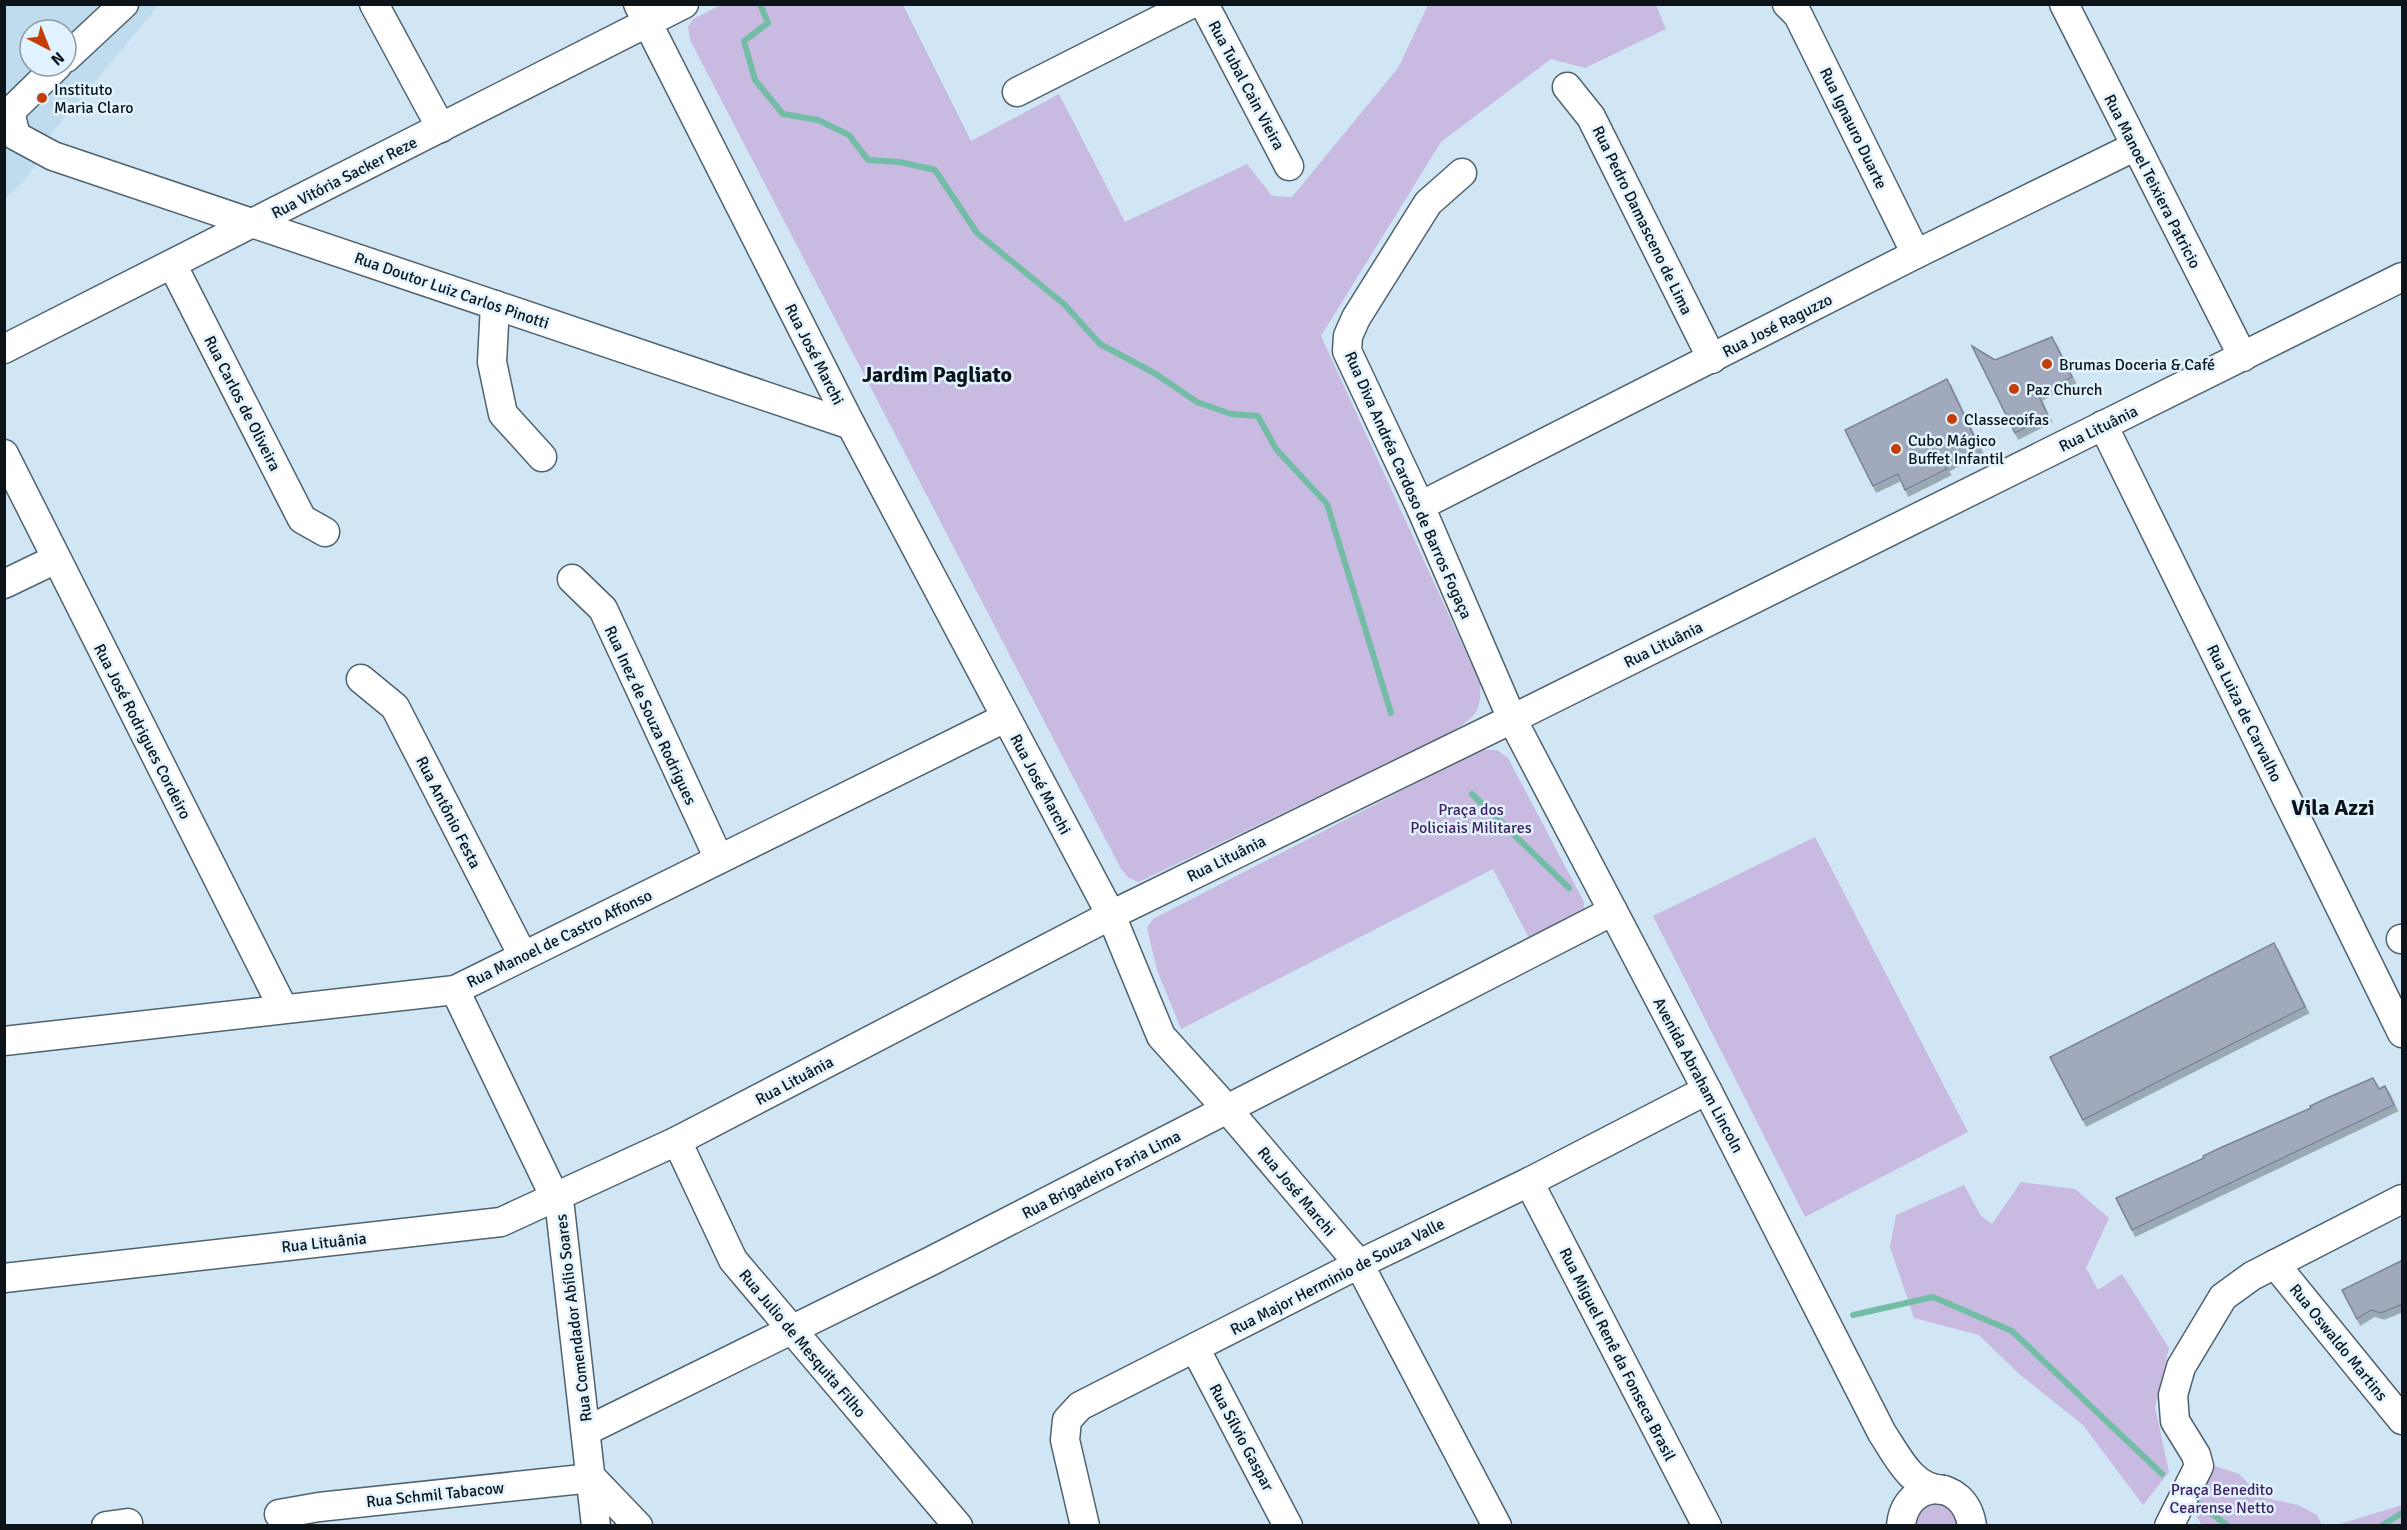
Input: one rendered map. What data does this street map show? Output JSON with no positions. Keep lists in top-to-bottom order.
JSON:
{
  "streets": {
    "street": [
      "Rua Tubal Cain Vieira",
      "Rua Ignauro Duarte",
      "Rua Vitória Sacker Reze",
      "Rua Manoel Teixiera Patricio",
      "Rua Pedro Damasceno de Lima",
      "Rua Doutor Luiz Carlos Pinotti",
      "Rua José Raguzzo",
      "Rua José Marchi",
      "Rua Carlos de Oliveira",
      "Rua Lituânia",
      "Rua Diva Andréa Cardoso de Barros Fogaça",
      "Rua Luiza de Carvalho",
      "Rua Inez de Souza Rodrigues",
      "Rua José Rodrigues Cordeiro",
      "Rua Antônio Festa",
      "Rua Manoel de Castro Affonso",
      "Avenida Abraham Lincoln",
      "Rua Brigadeiro Faria Lima",
      "Rua Major Herminio de Souza Valle",
      "Rua Comendador Abílio Soares",
      "Rua Oswaldo Martins",
      "Rua Julio de Mesquita Filho",
      "Rua Miguel Renê da Fonseca Brasil",
      "Rua Sílvio Gaspar",
      "Rua Schmil Tabacow"
    ]
  },
  "crossings": [
    ["Rua Ignauro Duarte", "Rua José Raguzzo"],
    ["Rua Vitória Sacker Reze", "Rua Doutor Luiz Carlos Pinotti"],
    ["Rua Vitória Sacker Reze", "Rua José Marchi"],
    ["Rua Vitória Sacker Reze", "Rua Carlos de Oliveira"],
    ["Rua Manoel Teixiera Patricio", "Rua José Raguzzo"],
    ["Rua Manoel Teixiera Patricio", "Rua Lituânia"],
    ["Rua Pedro Damasceno de Lima", "Rua José Raguzzo"],
    ["Rua Doutor Luiz Carlos Pinotti", "Rua José Marchi"],
    ["Rua José Raguzzo", "Rua Diva Andréa Cardoso de Barros Fogaça"],
    ["Rua José Marchi", "Rua Lituânia"],
    ["Rua José Marchi", "Rua Manoel de Castro Affonso"],
    ["Rua José Marchi", "Rua Brigadeiro Faria Lima"],
    ["Rua José Marchi", "Rua Major Herminio de Souza Valle"],
    ["Rua Lituânia", "Rua Diva Andréa Cardoso de Barros Fogaça"],
    ["Rua Lituânia", "Rua Luiza de Carvalho"],
    ["Rua Lituânia", "Avenida Abraham Lincoln"],
    ["Rua Lituânia", "Rua Comendador Abílio Soares"],
    ["Rua Lituânia", "Rua Julio de Mesquita Filho"],
    ["Rua Diva Andréa Cardoso de Barros Fogaça", "Avenida Abraham Lincoln"],
    ["Rua Inez de Souza Rodrigues", "Rua Manoel de Castro Affonso"],
    ["Rua José Rodrigues Cordeiro", "Rua Manoel de Castro Affonso"],
    ["Rua Antônio Festa", "Rua Manoel de Castro Affonso"],
    ["Rua Manoel de Castro Affonso", "Rua Comendador Abílio Soares"],
    ["Avenida Abraham Lincoln", "Rua Brigadeiro Faria Lima"],
    ["Avenida Abraham Lincoln", "Rua Major Herminio de Souza Valle"],
    ["Rua Brigadeiro Faria Lima", "Rua Comendador Abílio Soares"],
    ["Rua Brigadeiro Faria Lima", "Rua Julio de Mesquita Filho"],
    ["Rua Major Herminio de Souza Valle", "Rua Miguel Renê da Fonseca Brasil"],
    ["Rua Major Herminio de Souza Valle", "Rua Sílvio Gaspar"],
    ["Rua Comendador Abílio Soares", "Rua Schmil Tabacow"]
  ],
  "districts": ["Jardim Pagliato", "Vila Azzi"],
  "parks": ["Praça dos Policiais Militares", "Praça Benedito Cearense Netto"],
  "places": [
    "Instituto Maria Claro",
    "Brumas Doceria & Café",
    "Paz Church",
    "Classecoifas",
    "Cubo Mágico Buffet Infantil"
  ],
  "north": "bottom right"
}
